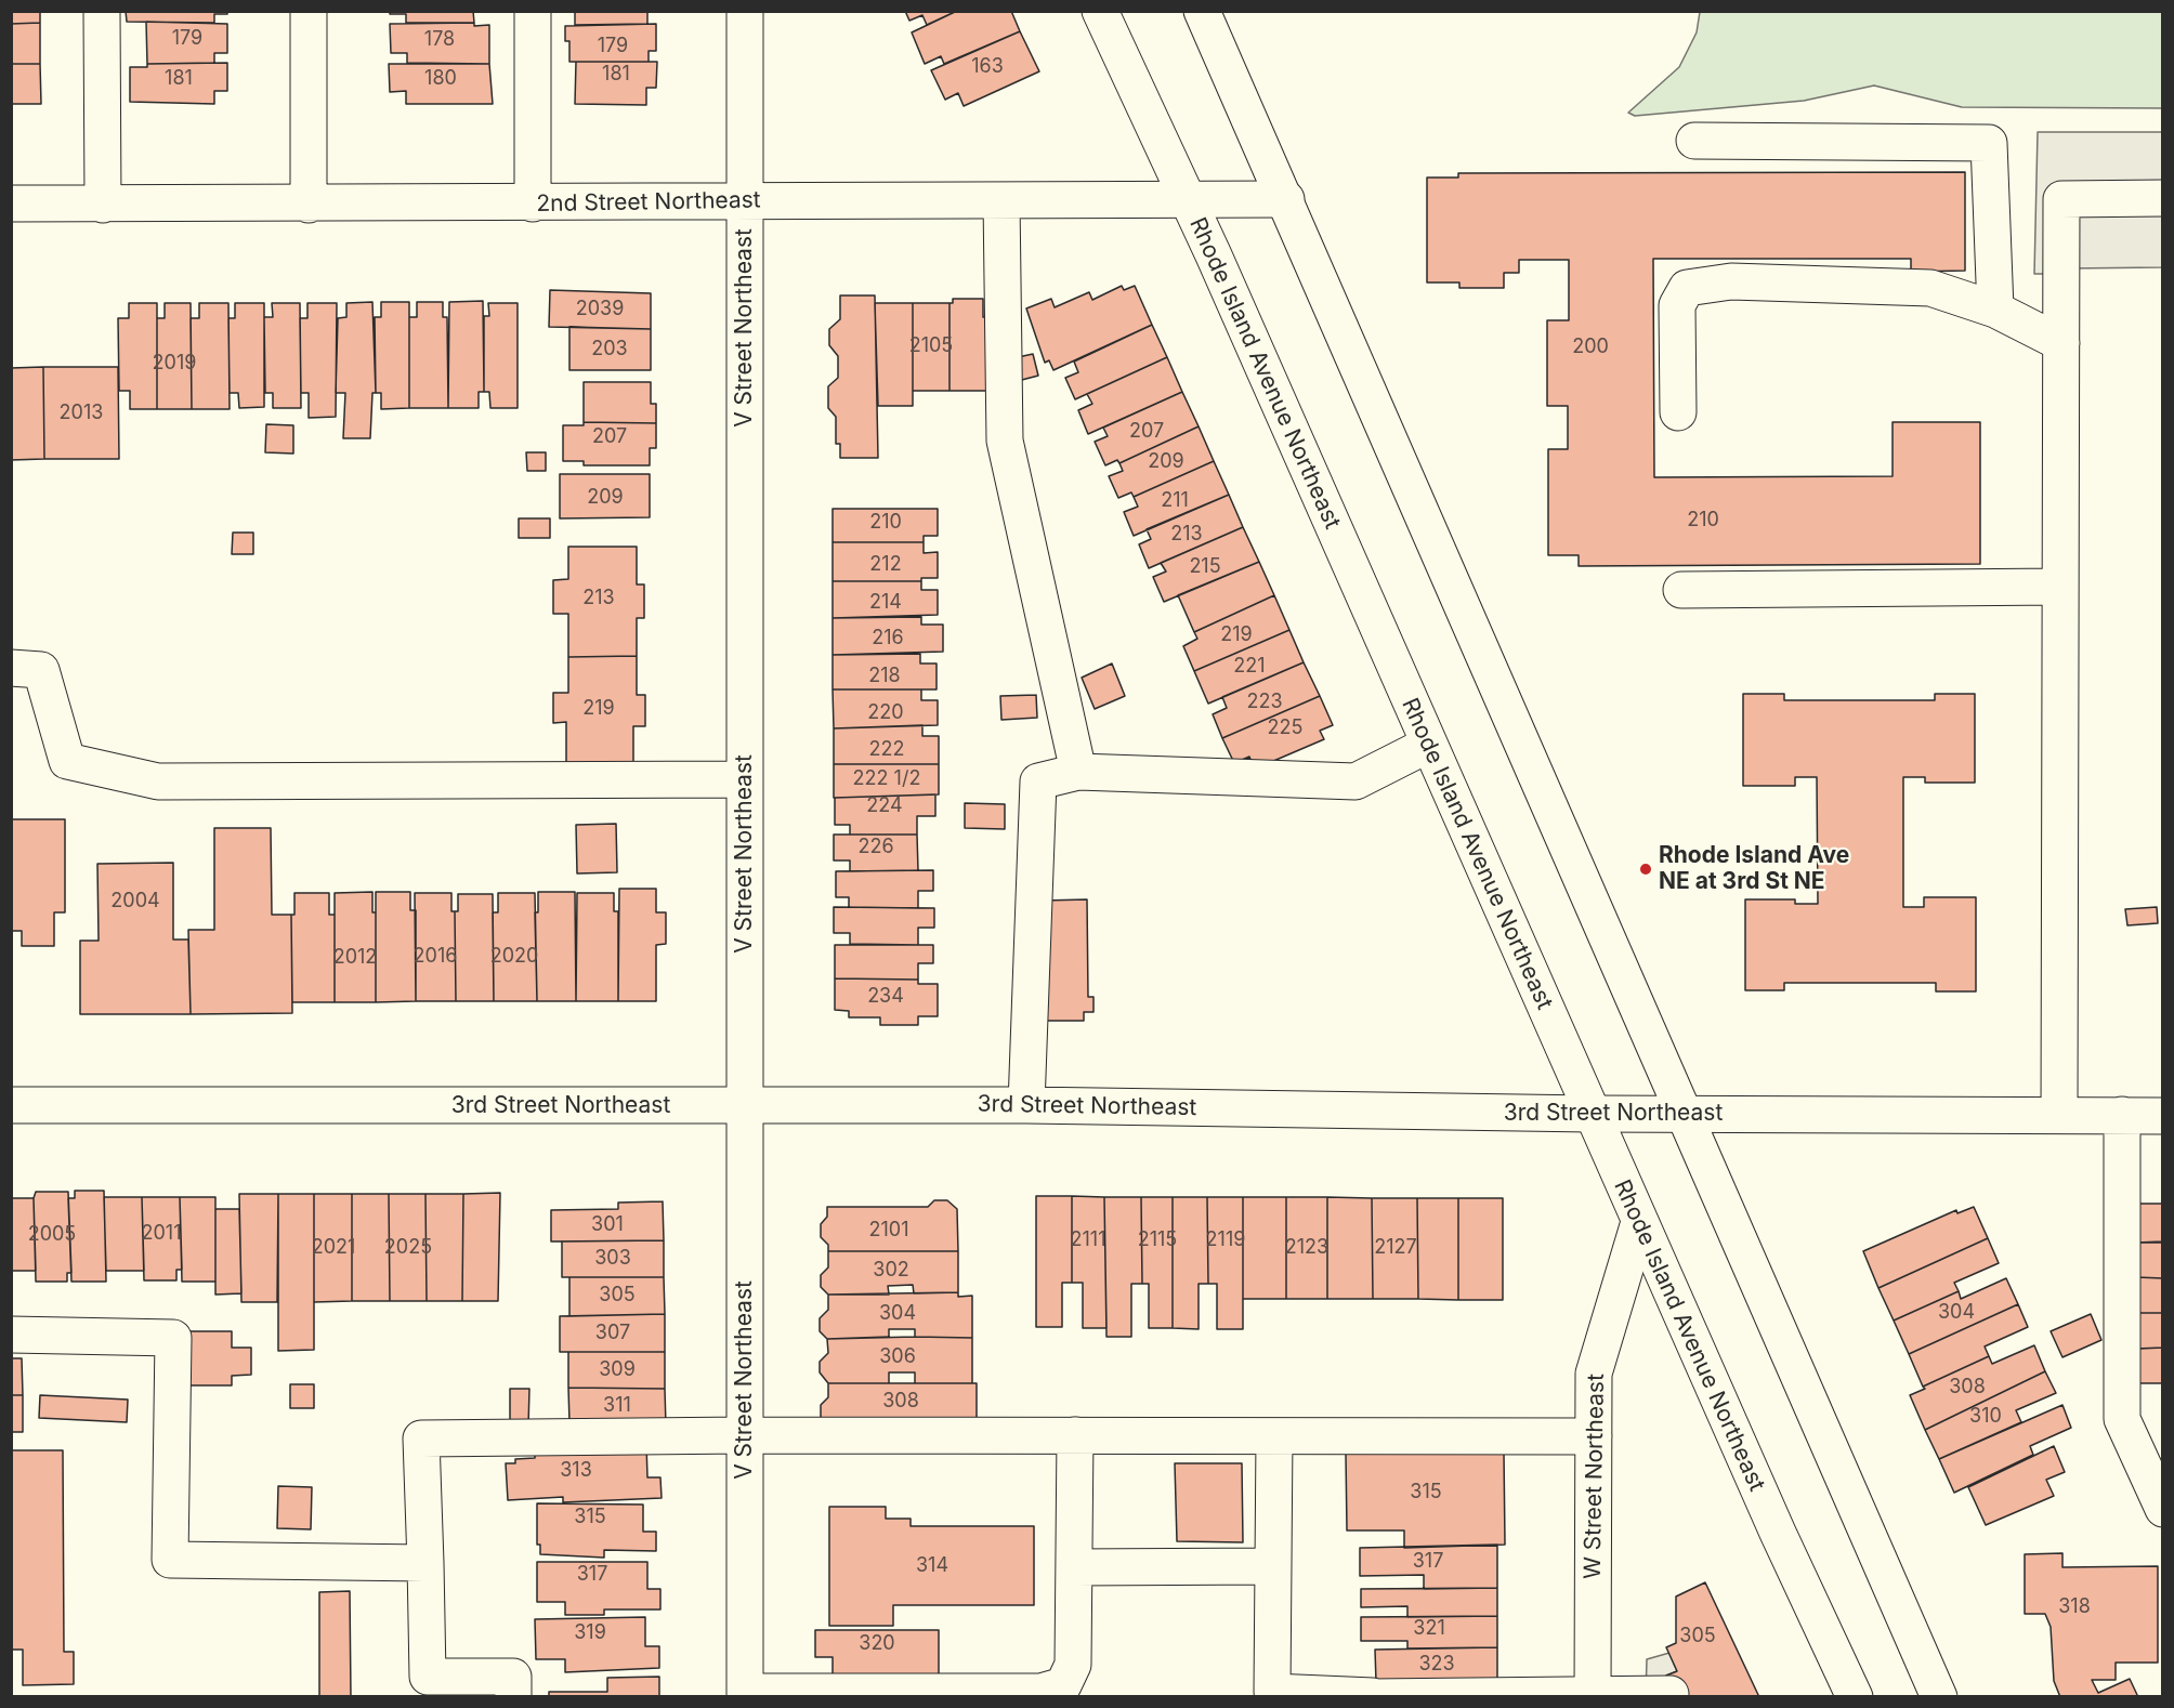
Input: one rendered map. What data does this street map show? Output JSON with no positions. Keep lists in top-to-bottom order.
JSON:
{
  "streets": {
    "street": [
      "2nd Street Northeast",
      "V Street Northeast",
      "Rhode Island Avenue Northeast",
      "3rd Street Northeast",
      "W Street Northeast"
    ]
  },
  "crossings": [
    ["2nd Street Northeast", "V Street Northeast"],
    ["2nd Street Northeast", "Rhode Island Avenue Northeast"],
    ["V Street Northeast", "3rd Street Northeast"],
    ["Rhode Island Avenue Northeast", "3rd Street Northeast"],
    ["Rhode Island Avenue Northeast", "W Street Northeast"]
  ],
  "places": ["Rhode Island Ave NE at 3rd St NE"],
  "house_numbers": [
    "179",
    "178",
    "179",
    "163",
    "181",
    "181",
    "180",
    "2039",
    "2105",
    "200",
    "203",
    "2019",
    "2013",
    "207",
    "207",
    "209",
    "209",
    "211",
    "210",
    "210",
    "213",
    "212",
    "215",
    "213",
    "214",
    "219",
    "216",
    "221",
    "218",
    "223",
    "219",
    "220",
    "225",
    "222",
    "222 1/2",
    "224",
    "226",
    "2004",
    "2016",
    "2020",
    "2012",
    "234",
    "301",
    "2101",
    "2011",
    "2005",
    "2111",
    "2115",
    "2119",
    "2021",
    "2025",
    "2123",
    "2127",
    "303",
    "302",
    "305",
    "304",
    "304",
    "307",
    "306",
    "309",
    "308",
    "308",
    "311",
    "310",
    "313",
    "315",
    "315",
    "317",
    "314",
    "317",
    "318",
    "321",
    "319",
    "305",
    "320",
    "323"
  ]
}
